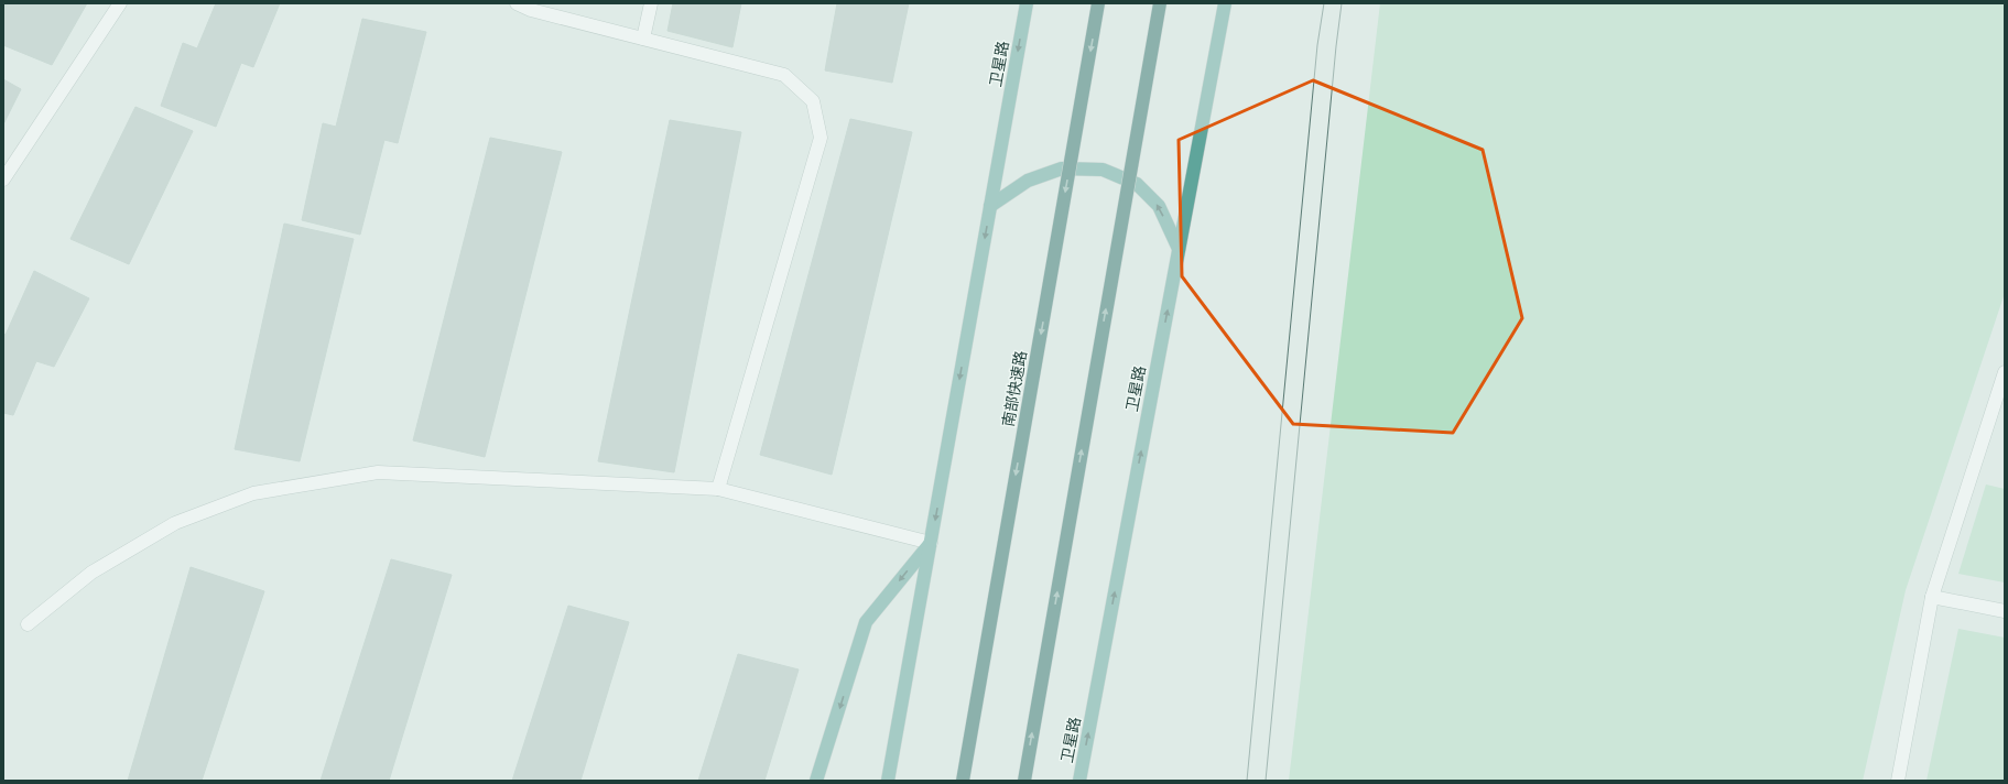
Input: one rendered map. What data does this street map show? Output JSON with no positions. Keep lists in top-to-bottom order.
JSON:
{
  "streets": {
    "highway": ["南部快速路"],
    "main road": ["卫星路"]
  }
}
